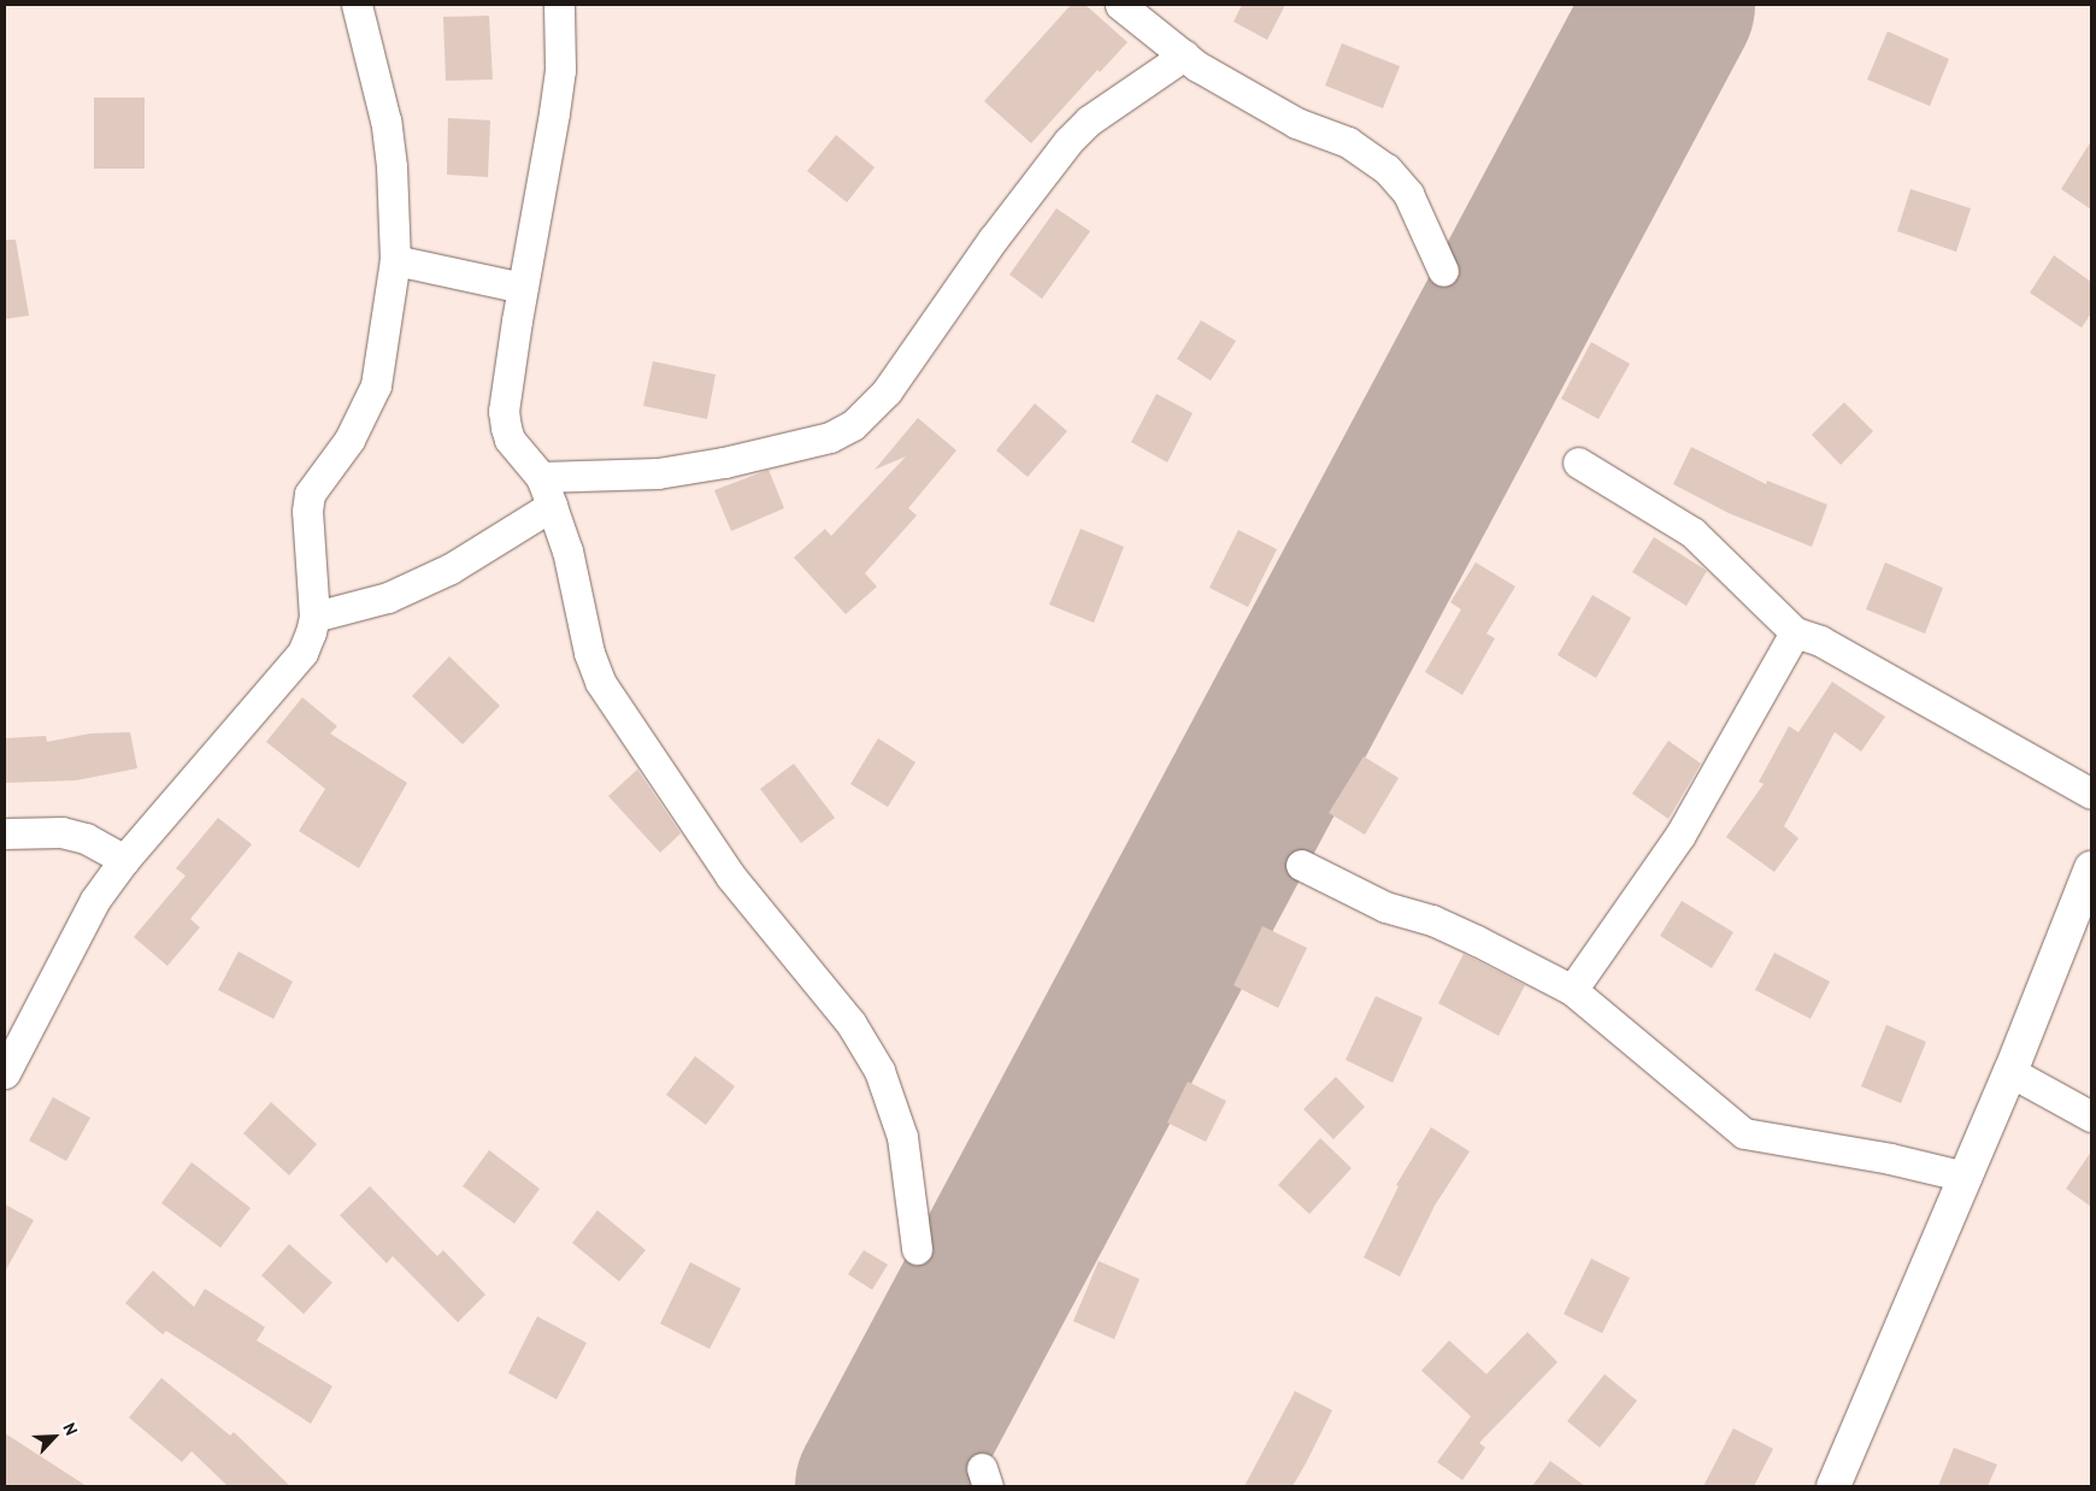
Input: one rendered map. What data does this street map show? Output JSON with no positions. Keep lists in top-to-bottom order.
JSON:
{
  "north": "top right"
}
